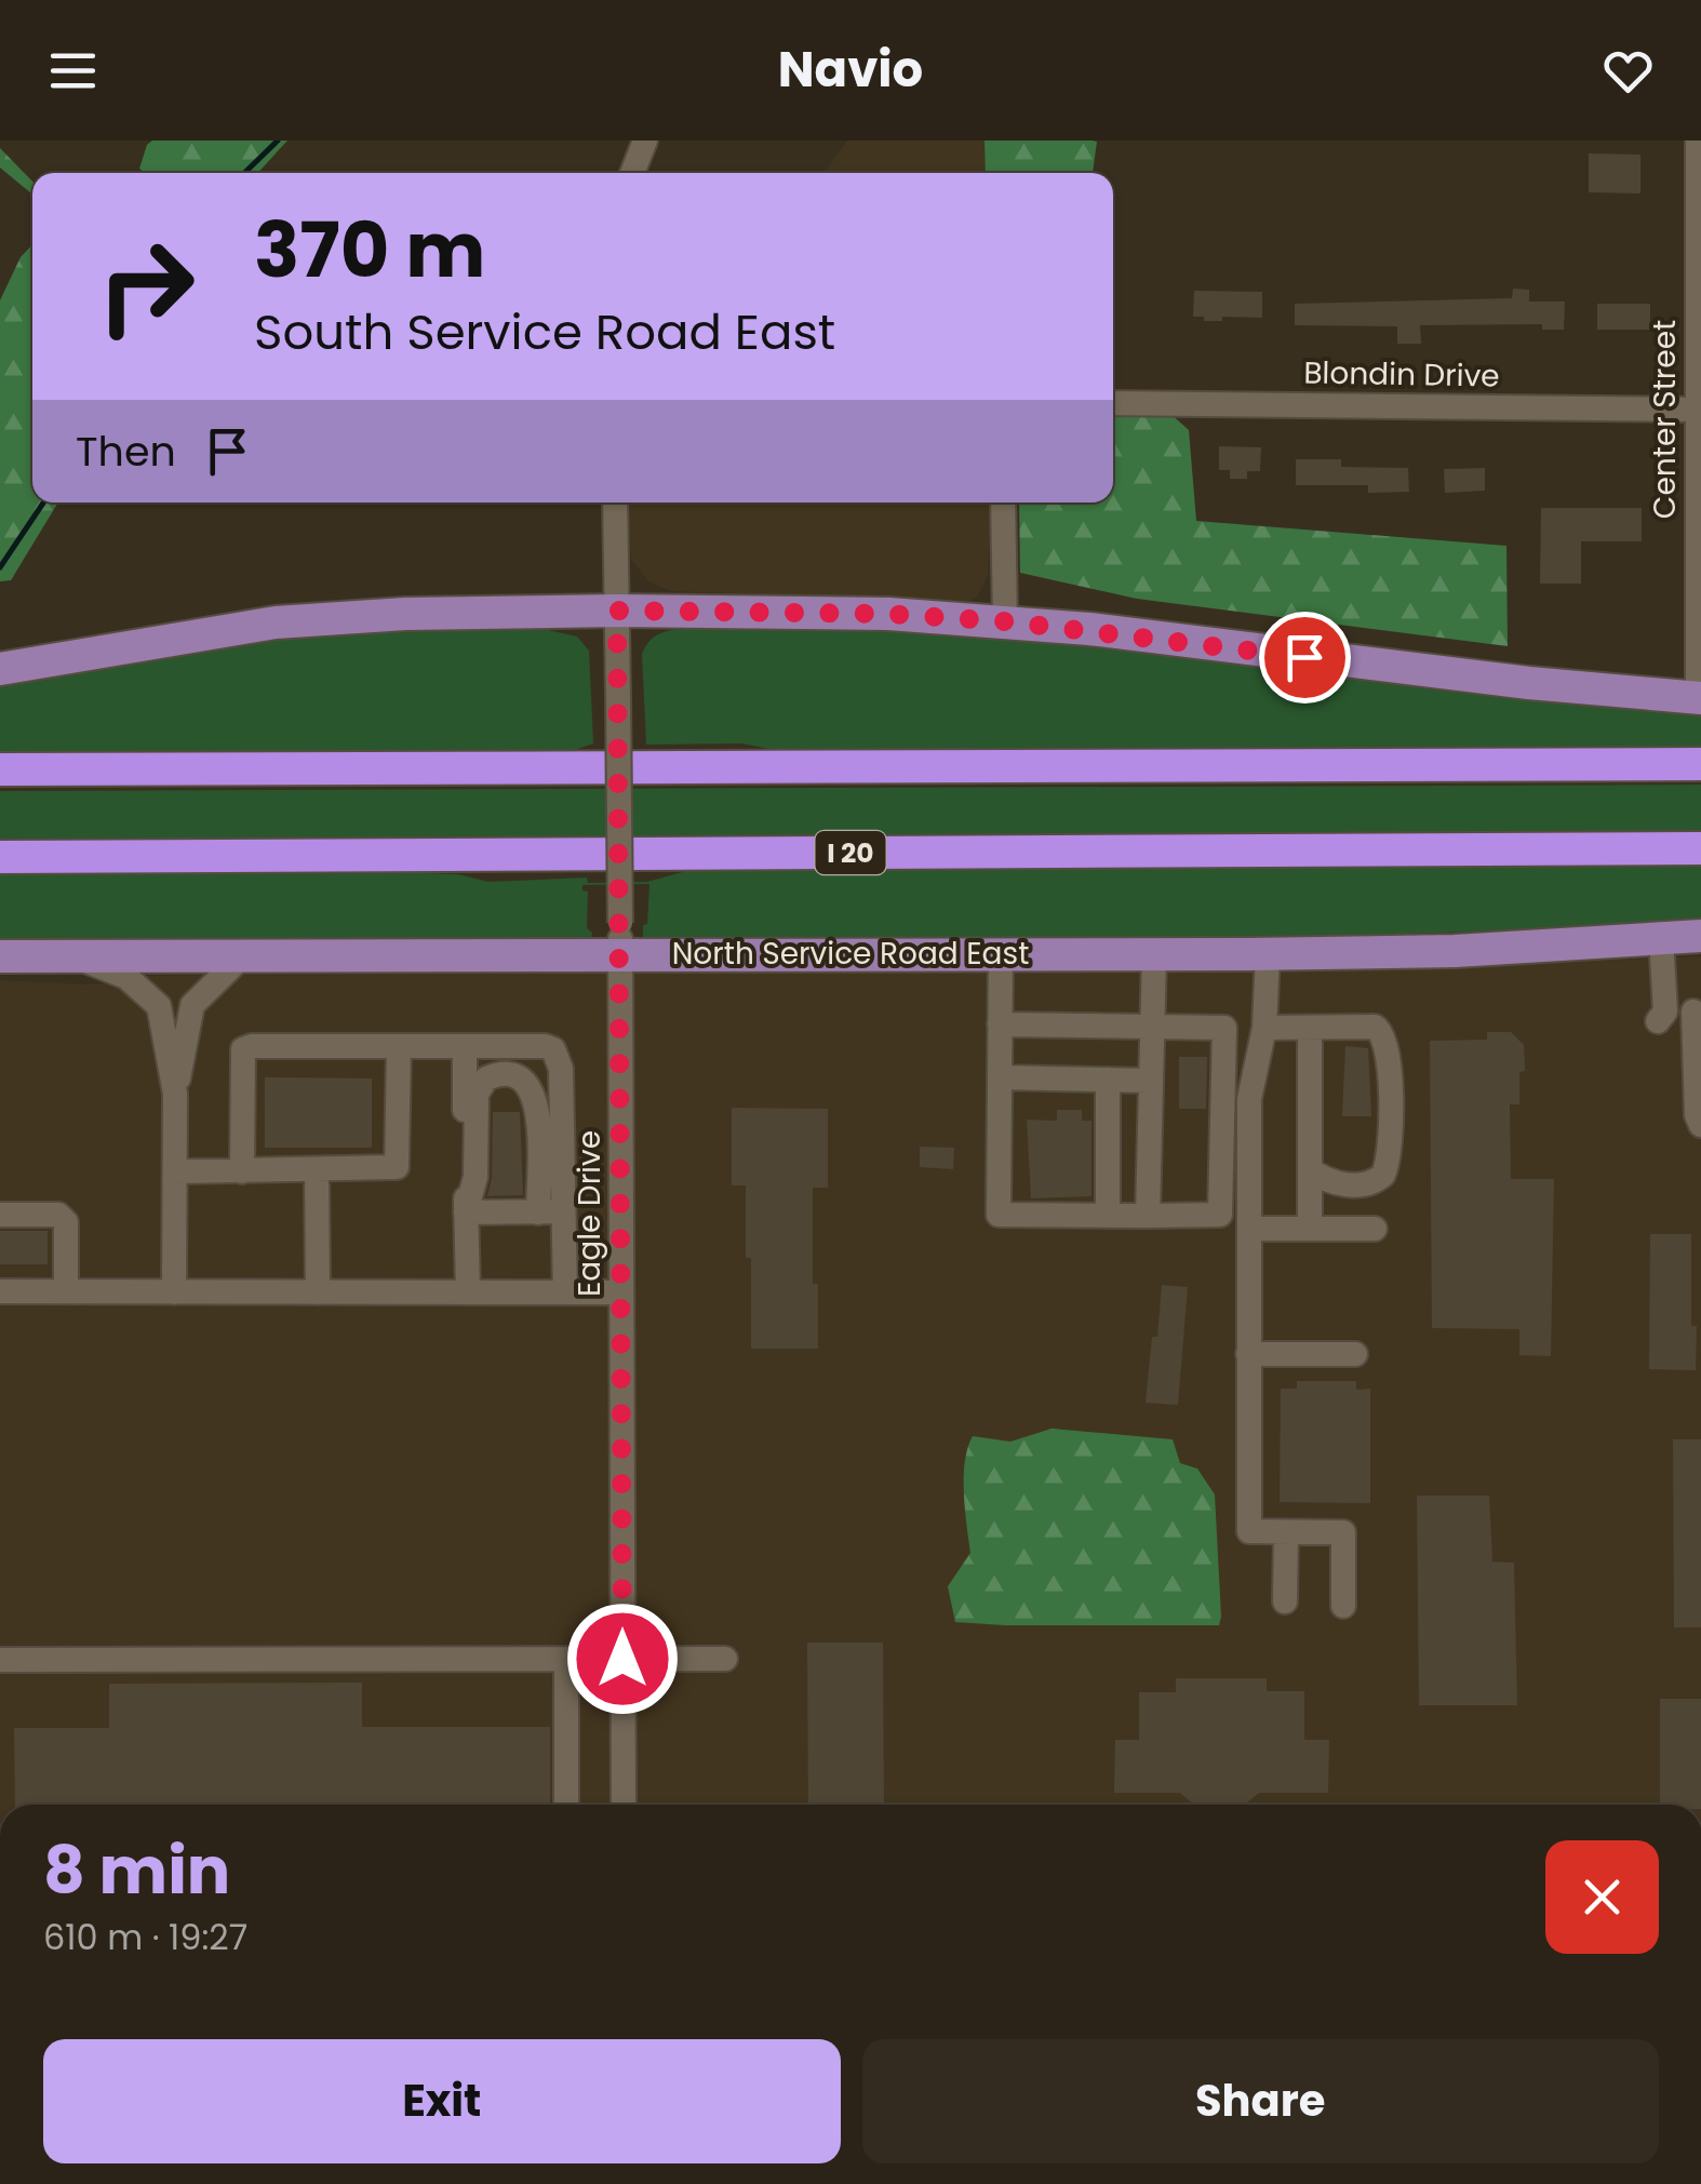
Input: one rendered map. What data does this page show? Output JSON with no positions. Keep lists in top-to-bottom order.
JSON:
{
  "streets": {
    "highway": ["I 20"],
    "main road": ["North Service Road East"],
    "street": ["Blondin Drive", "Center Street", "Eagle Drive"]
  },
  "crossings": [
    ["Blondin Drive", "Center Street"],
    ["North Service Road East", "Eagle Drive"]
  ],
  "page": {
    "header": "Navio",
    "turn": ["370 m", "South Service Road East"],
    "then": "Then",
    "heading": ["8 min", "610 m · 19:27"],
    "buttons": ["Exit", "Share"]
  }
}
